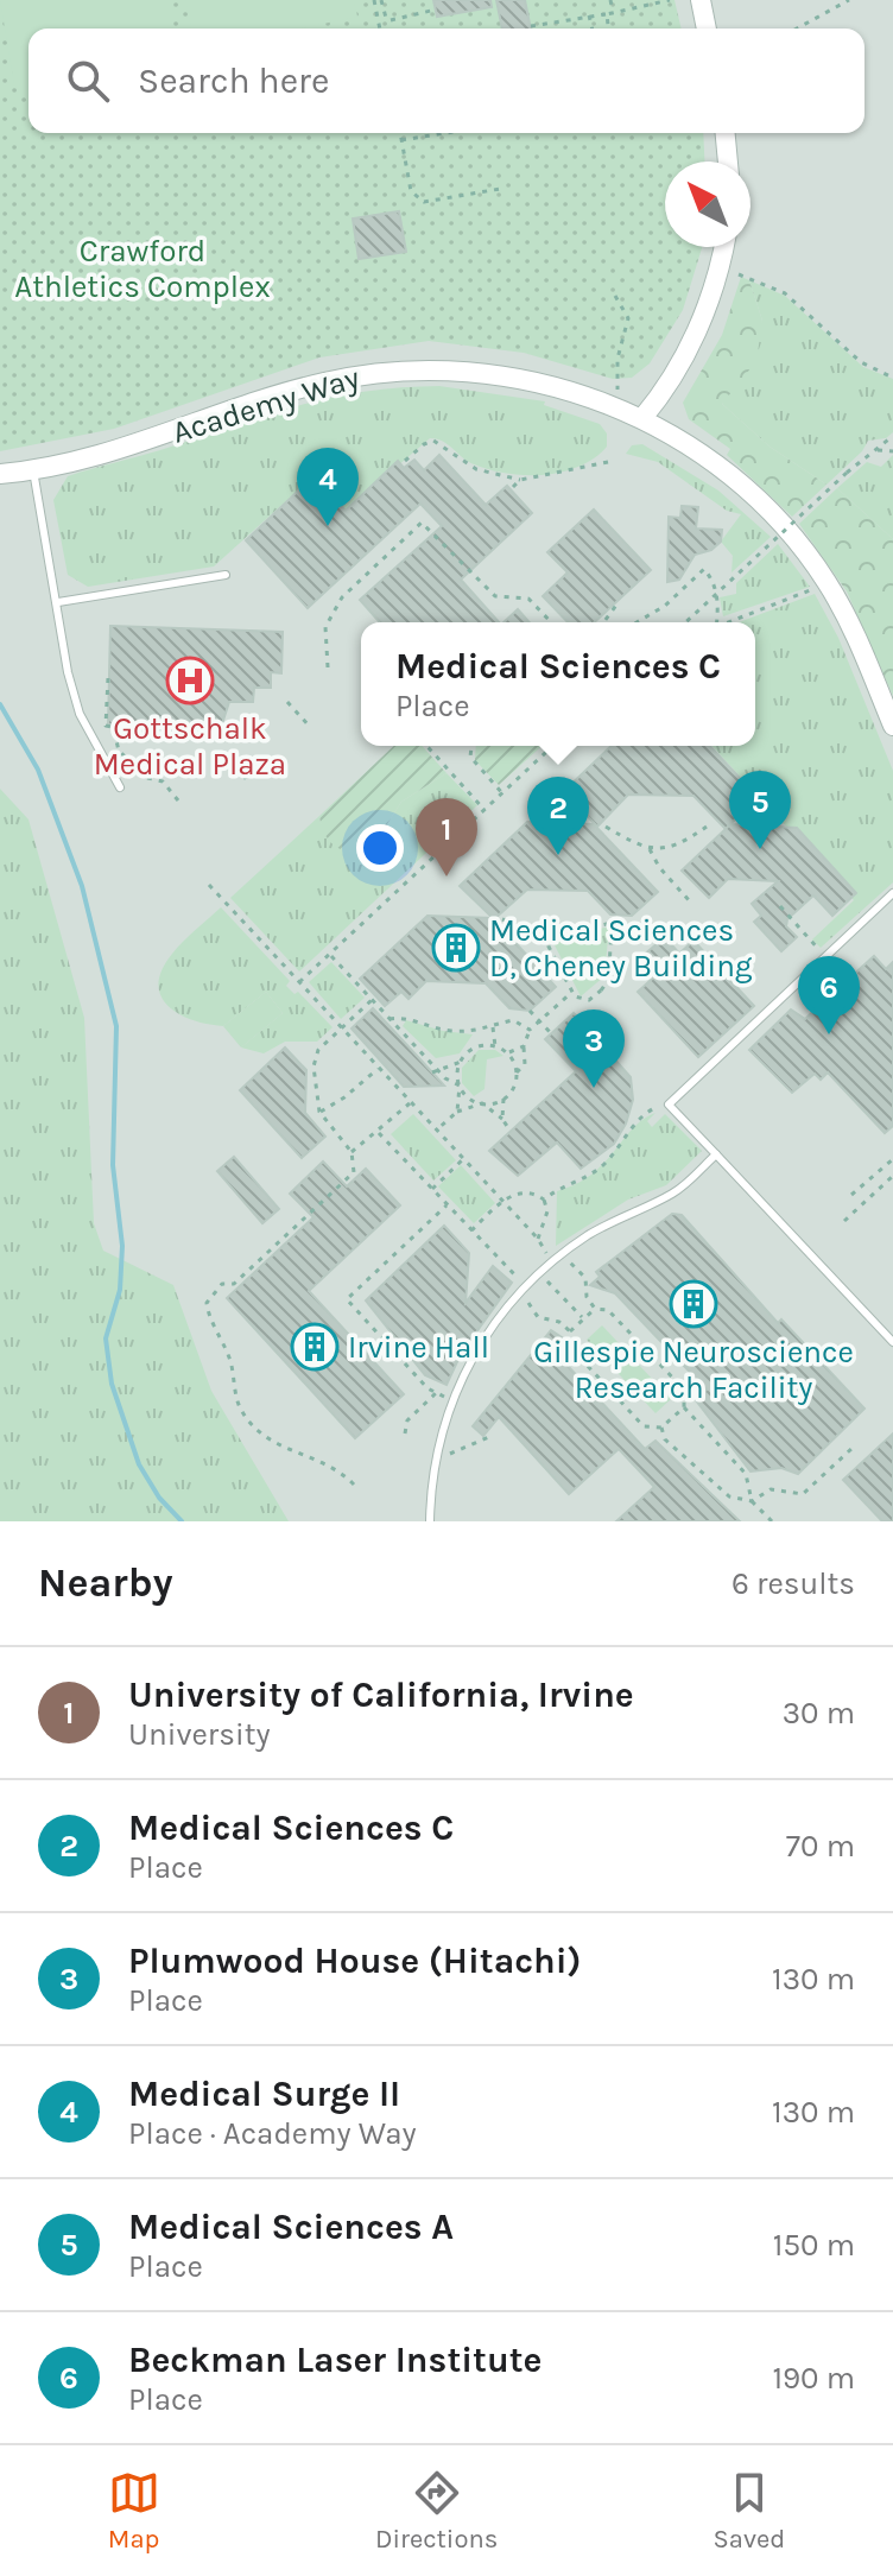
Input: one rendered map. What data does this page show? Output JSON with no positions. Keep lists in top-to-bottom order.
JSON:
{
  "streets": {
    "street": ["Academy Way"]
  },
  "parks": ["Crawford Athletics Complex"],
  "places": {
    "hospital": ["Gottschalk Medical Plaza"],
    "building": ["Medical Sciences D, Cheney Building", "Gillespie Neuroscience Research Facility", "Irvine Hall"]
  },
  "north": "top left",
  "page": {
    "search": "Search here",
    "pins": [
      "4",
      "5",
      "2",
      "1",
      "6",
      "3"
    ],
    "popup": ["Medical Sciences C", "Place"],
    "heading": ["Nearby", "6 results"],
    "list": [
      {
        "mark": "1",
        "name": "University of California, Irvine",
        "note": "University",
        "value": "30 m"
      },
      {
        "mark": "2",
        "name": "Medical Sciences C",
        "note": "Place",
        "value": "70 m"
      },
      {
        "mark": "3",
        "name": "Plumwood House (Hitachi)",
        "note": "Place",
        "value": "130 m"
      },
      {
        "mark": "4",
        "name": "Medical Surge II",
        "note": "Place · Academy Way",
        "value": "130 m"
      },
      {
        "mark": "5",
        "name": "Medical Sciences A",
        "note": "Place",
        "value": "150 m"
      },
      {
        "mark": "6",
        "name": "Beckman Laser Institute",
        "note": "Place",
        "value": "190 m"
      }
    ],
    "nav": ["Map", "Directions", "Saved"]
  }
}
